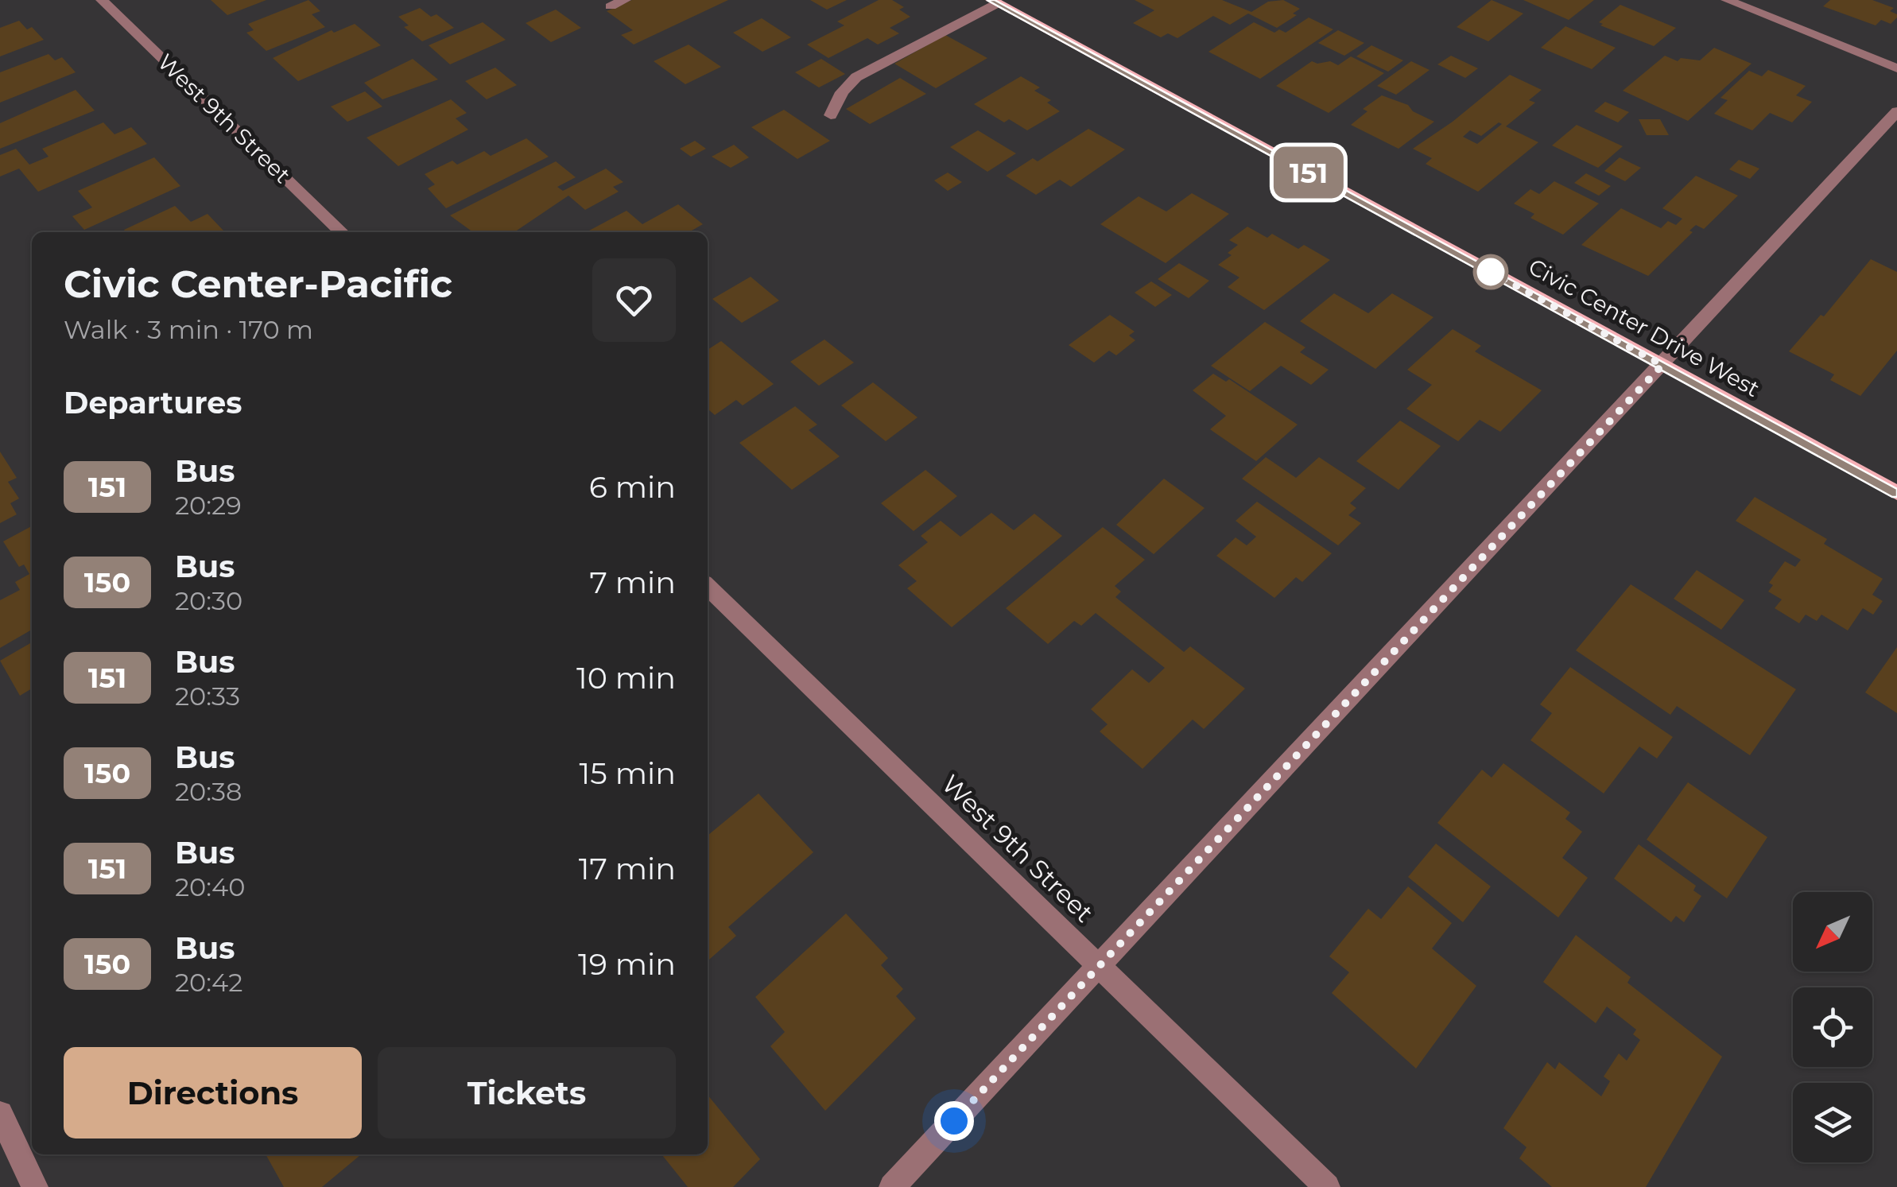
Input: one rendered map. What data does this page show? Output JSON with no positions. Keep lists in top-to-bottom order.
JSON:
{
  "streets": {
    "main road": ["Civic Center Drive West"],
    "street": ["West 9th Street"]
  },
  "lines": ["bus line 151"],
  "north": "bottom left",
  "page": {
    "on_map": "151",
    "heading": [
      ["Civic Center-Pacific", "Walk · 3 min · 170 m"],
      "Departures"
    ],
    "list": [
      {
        "mark": "151",
        "name": "Bus",
        "note": "20:29",
        "value": "6 min"
      },
      {
        "mark": "150",
        "name": "Bus",
        "note": "20:30",
        "value": "7 min"
      },
      {
        "mark": "151",
        "name": "Bus",
        "note": "20:33",
        "value": "10 min"
      },
      {
        "mark": "150",
        "name": "Bus",
        "note": "20:38",
        "value": "15 min"
      },
      {
        "mark": "151",
        "name": "Bus",
        "note": "20:40",
        "value": "17 min"
      },
      {
        "mark": "150",
        "name": "Bus",
        "note": "20:42",
        "value": "19 min"
      }
    ],
    "buttons": ["Directions", "Tickets"]
  }
}
